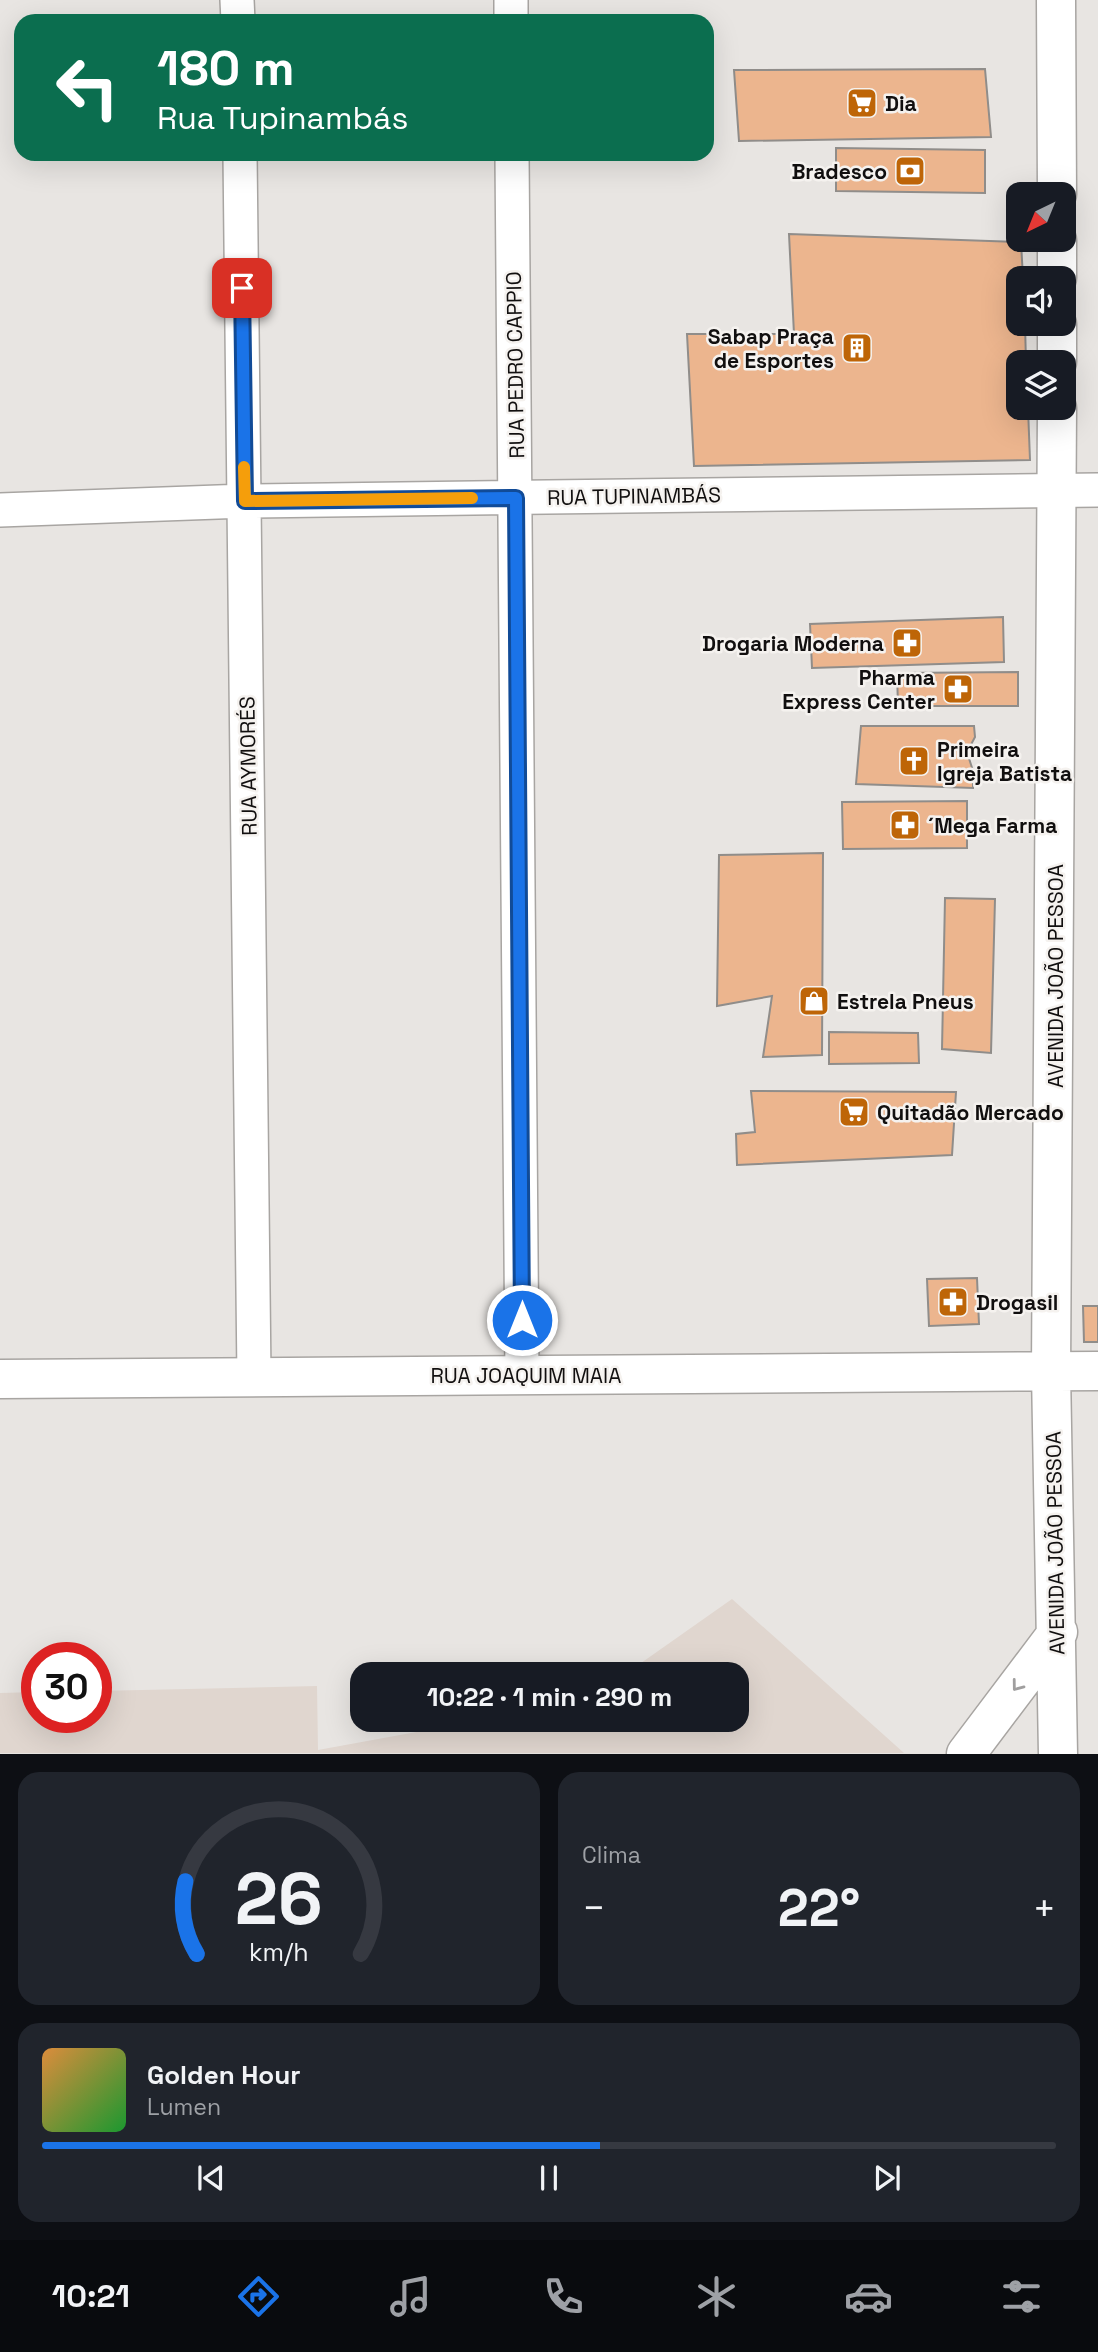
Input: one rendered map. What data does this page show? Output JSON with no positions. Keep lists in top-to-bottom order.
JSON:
{
  "streets": {
    "main road": ["AVENIDA JOÃO PESSOA", "RUA JOAQUIM MAIA"],
    "street": ["RUA PEDRO CAPPIO", "RUA TUPINAMBÁS", "RUA AYMORÉS"]
  },
  "crossings": [
    ["RUA PEDRO CAPPIO", "RUA TUPINAMBÁS"],
    ["RUA PEDRO CAPPIO", "RUA JOAQUIM MAIA"],
    ["RUA TUPINAMBÁS", "RUA AYMORÉS"],
    ["RUA TUPINAMBÁS", "AVENIDA JOÃO PESSOA"],
    ["RUA AYMORÉS", "RUA JOAQUIM MAIA"],
    ["AVENIDA JOÃO PESSOA", "RUA JOAQUIM MAIA"]
  ],
  "places": {
    "supermarket": ["Dia", "Quitadão Mercado"],
    "bank": ["Bradesco"],
    "building": ["Sabap Praça de Esportes"],
    "pharmacy": [
      "Drogaria Moderna",
      "Pharma Express Center",
      "´Mega Farma",
      "Drogasil"
    ],
    "church": ["Primeira Igreja Batista"],
    "shop": ["Estrela Pneus"]
  },
  "north": "bottom left",
  "page": {
    "turn": ["180 m", "Rua Tupinambás"],
    "limit": "30",
    "trip": "10:22 · 1 min · 290 m",
    "tile": "Clima",
    "heat": ["−", "22°", "+"],
    "song": ["Golden Hour", "Lumen"],
    "tabs": "10:21",
    "gauge": ["26", "km/h"]
  }
}
